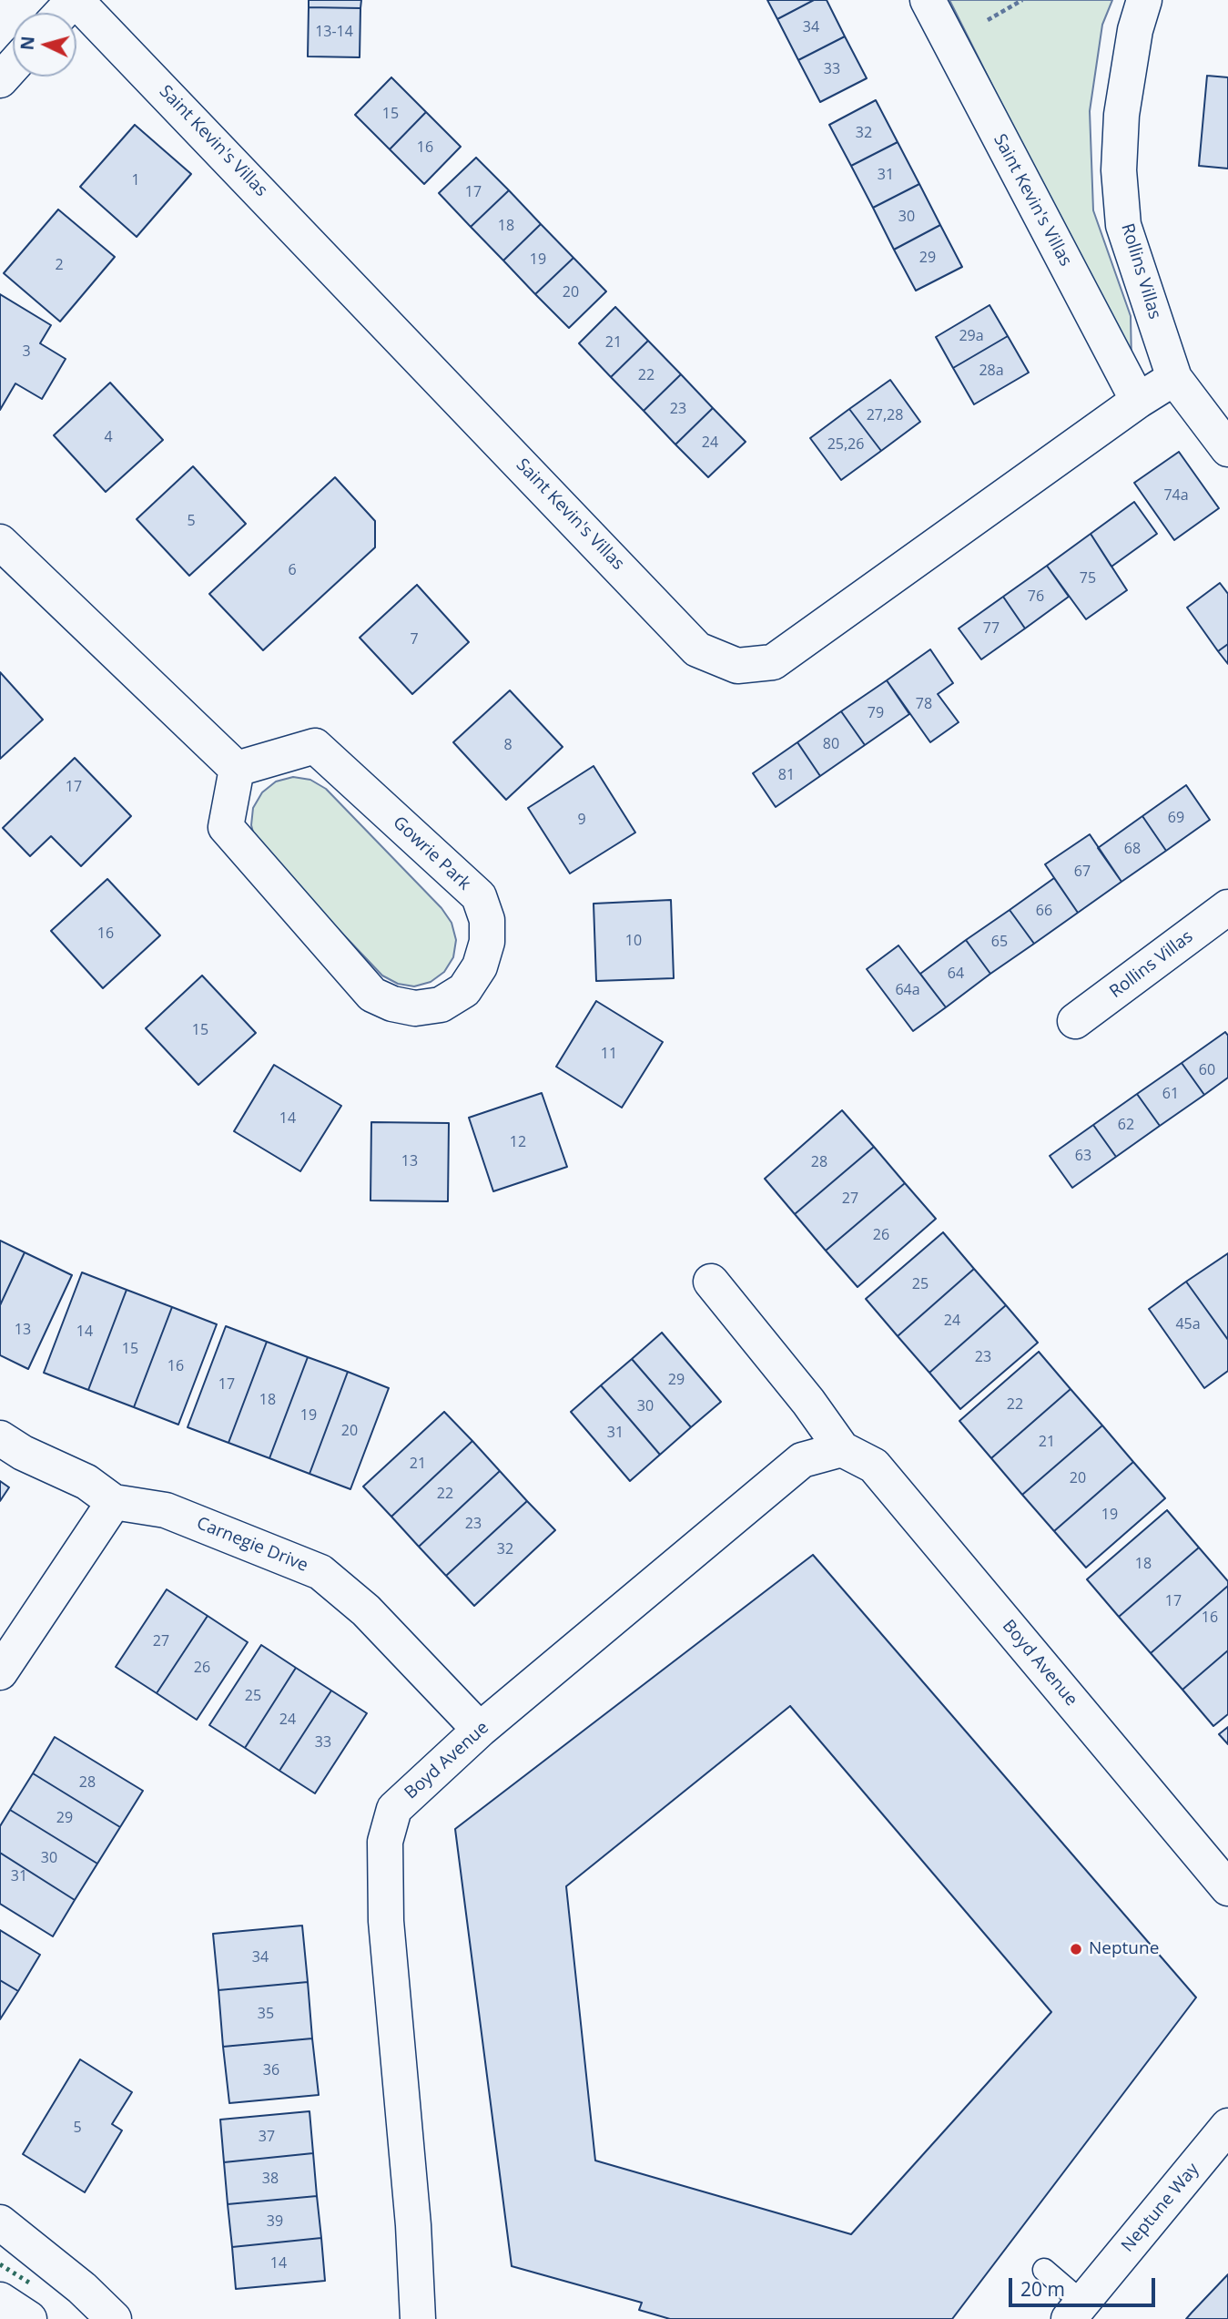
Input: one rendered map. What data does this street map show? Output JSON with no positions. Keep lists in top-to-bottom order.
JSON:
{
  "streets": {
    "street": [
      "Saint Kevin's Villas",
      "Rollins Villas",
      "Gowrie Park",
      "Carnegie Drive",
      "Boyd Avenue",
      "Neptune Way"
    ]
  },
  "crossings": [
    ["Saint Kevin's Villas", "Rollins Villas"],
    ["Carnegie Drive", "Boyd Avenue"]
  ],
  "places": ["Neptune"],
  "house_numbers": [
    "34",
    "13-14",
    "33",
    "15",
    "32",
    "16",
    "31",
    "1",
    "17",
    "30",
    "18",
    "29",
    "19",
    "2",
    "20",
    "29a",
    "21",
    "3",
    "28a",
    "22",
    "23",
    "27,28",
    "4",
    "24",
    "25,26",
    "74a",
    "5",
    "6",
    "75",
    "76",
    "77",
    "7",
    "78",
    "79",
    "80",
    "8",
    "81",
    "17",
    "69",
    "9",
    "68",
    "67",
    "66",
    "16",
    "10",
    "65",
    "64",
    "64a",
    "15",
    "11",
    "60",
    "61",
    "14",
    "62",
    "12",
    "63",
    "13",
    "28",
    "27",
    "26",
    "25",
    "24",
    "45a",
    "13",
    "14",
    "15",
    "23",
    "16",
    "29",
    "17",
    "18",
    "22",
    "30",
    "19",
    "20",
    "31",
    "21",
    "21",
    "20",
    "22",
    "19",
    "23",
    "32",
    "18",
    "17",
    "16",
    "27",
    "26",
    "25",
    "24",
    "33",
    "28",
    "29",
    "30",
    "31",
    "34",
    "35",
    "36",
    "5",
    "37",
    "38",
    "39",
    "14"
  ],
  "scale_bar": "20 m",
  "north": "left"
}
